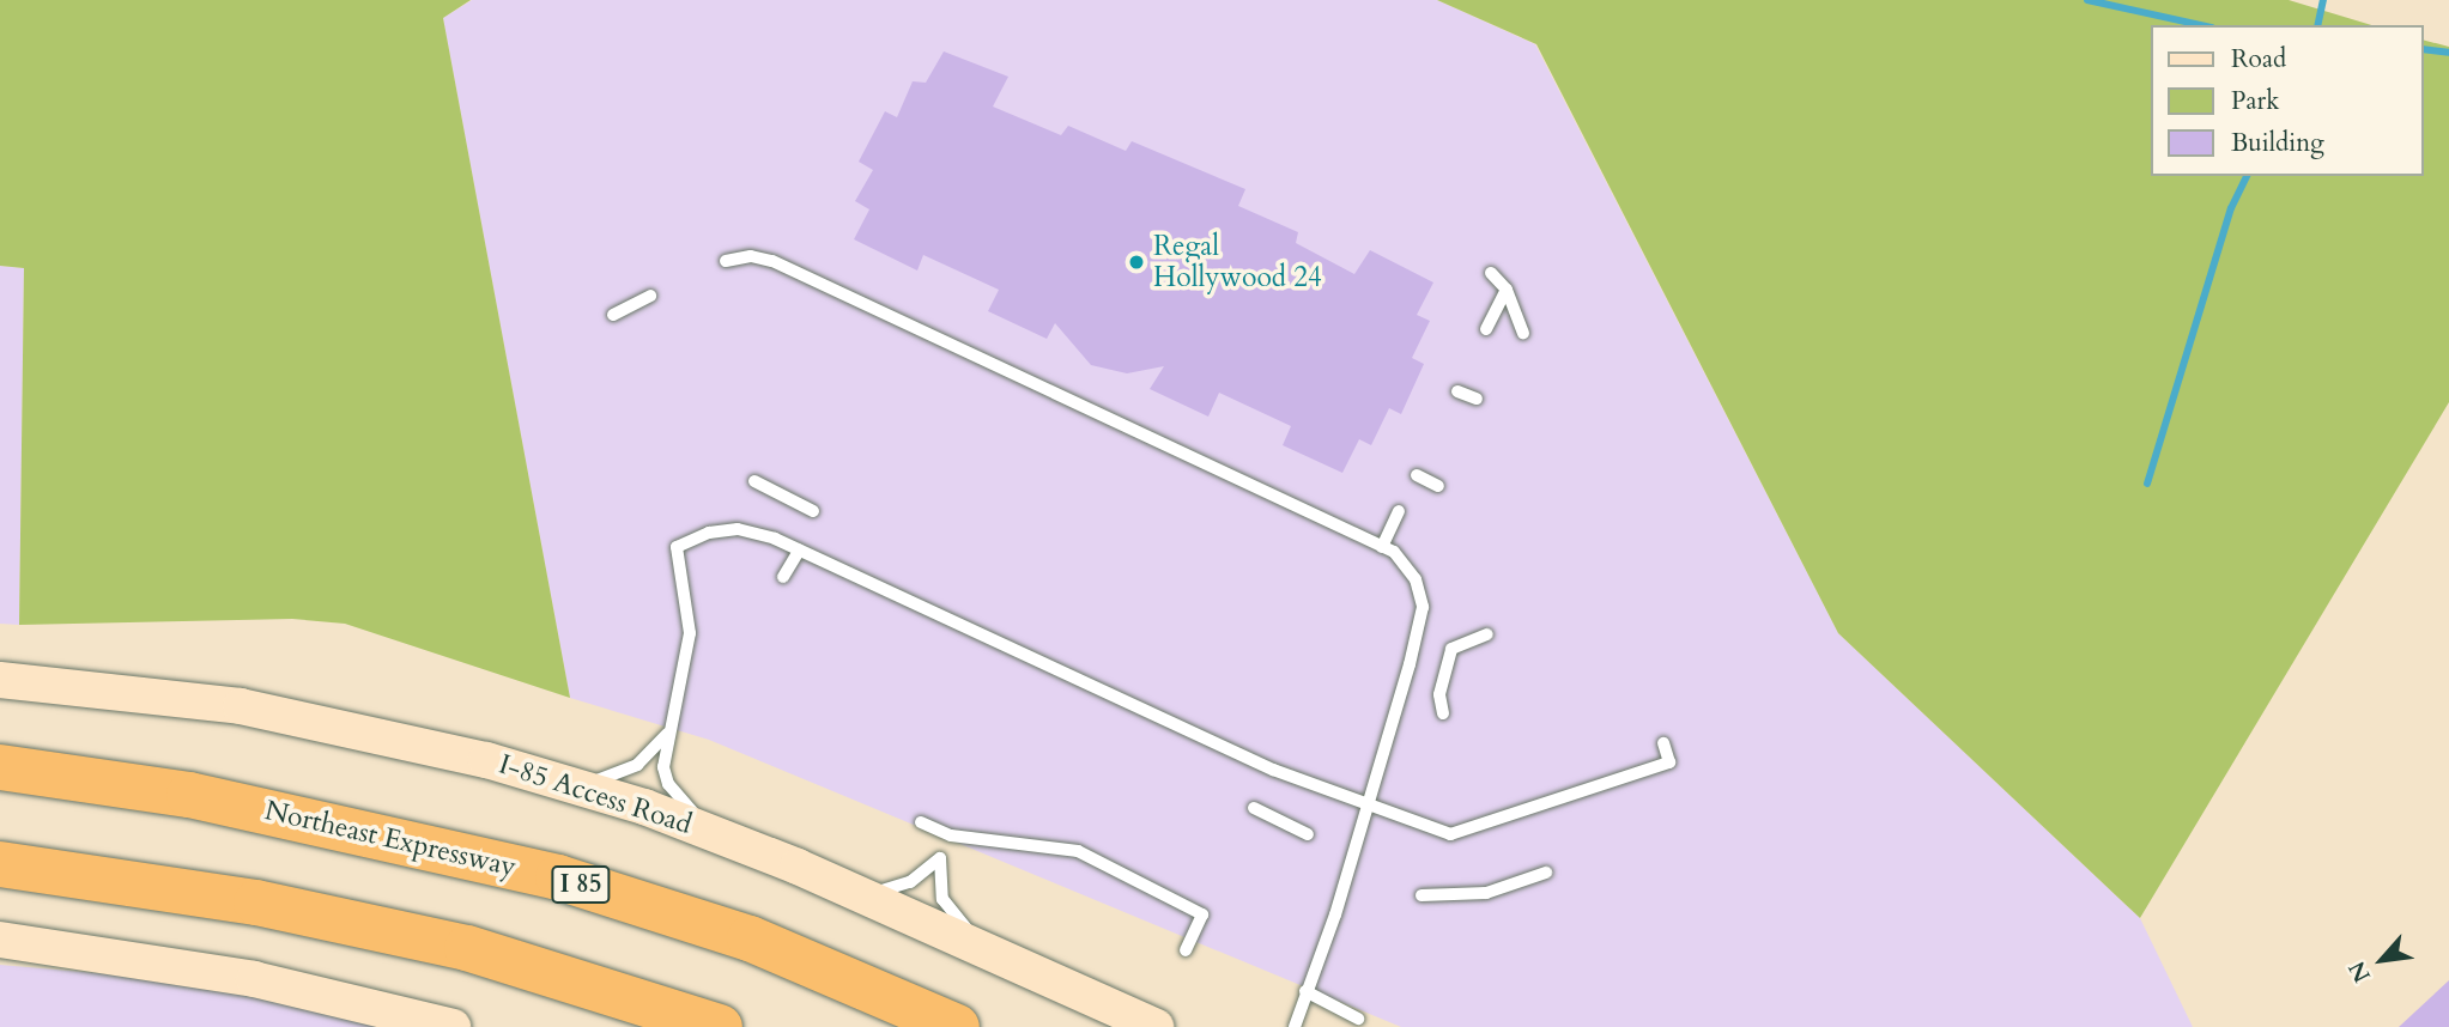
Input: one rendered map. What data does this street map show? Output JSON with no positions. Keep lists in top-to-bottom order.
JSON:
{
  "streets": {
    "highway": ["Northeast Expressway", "I 85"],
    "main road": ["I-85 Access Road"]
  },
  "places": ["Regal Hollywood 24"],
  "legend": ["Road", "Park", "Building"],
  "north": "bottom left"
}
